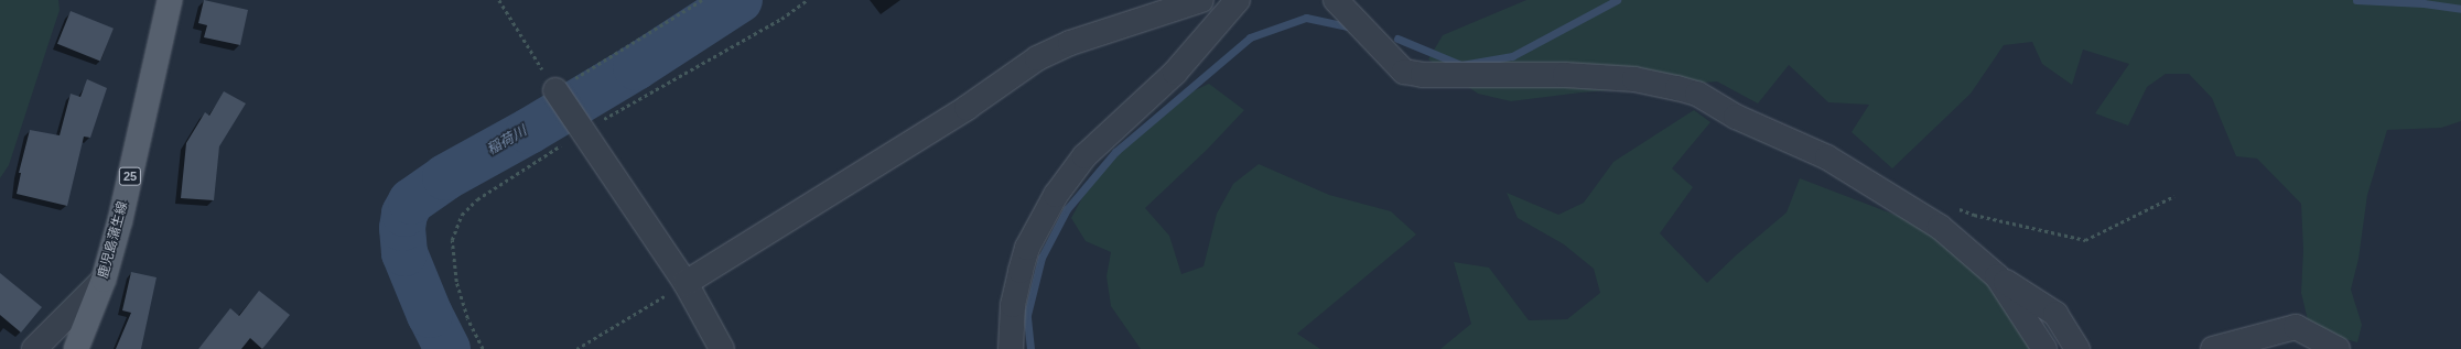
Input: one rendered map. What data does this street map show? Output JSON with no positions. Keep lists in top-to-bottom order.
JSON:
{
  "streets": {
    "main road": ["25", "鹿児島蒲生線"]
  },
  "water": ["稲荷川"]
}
